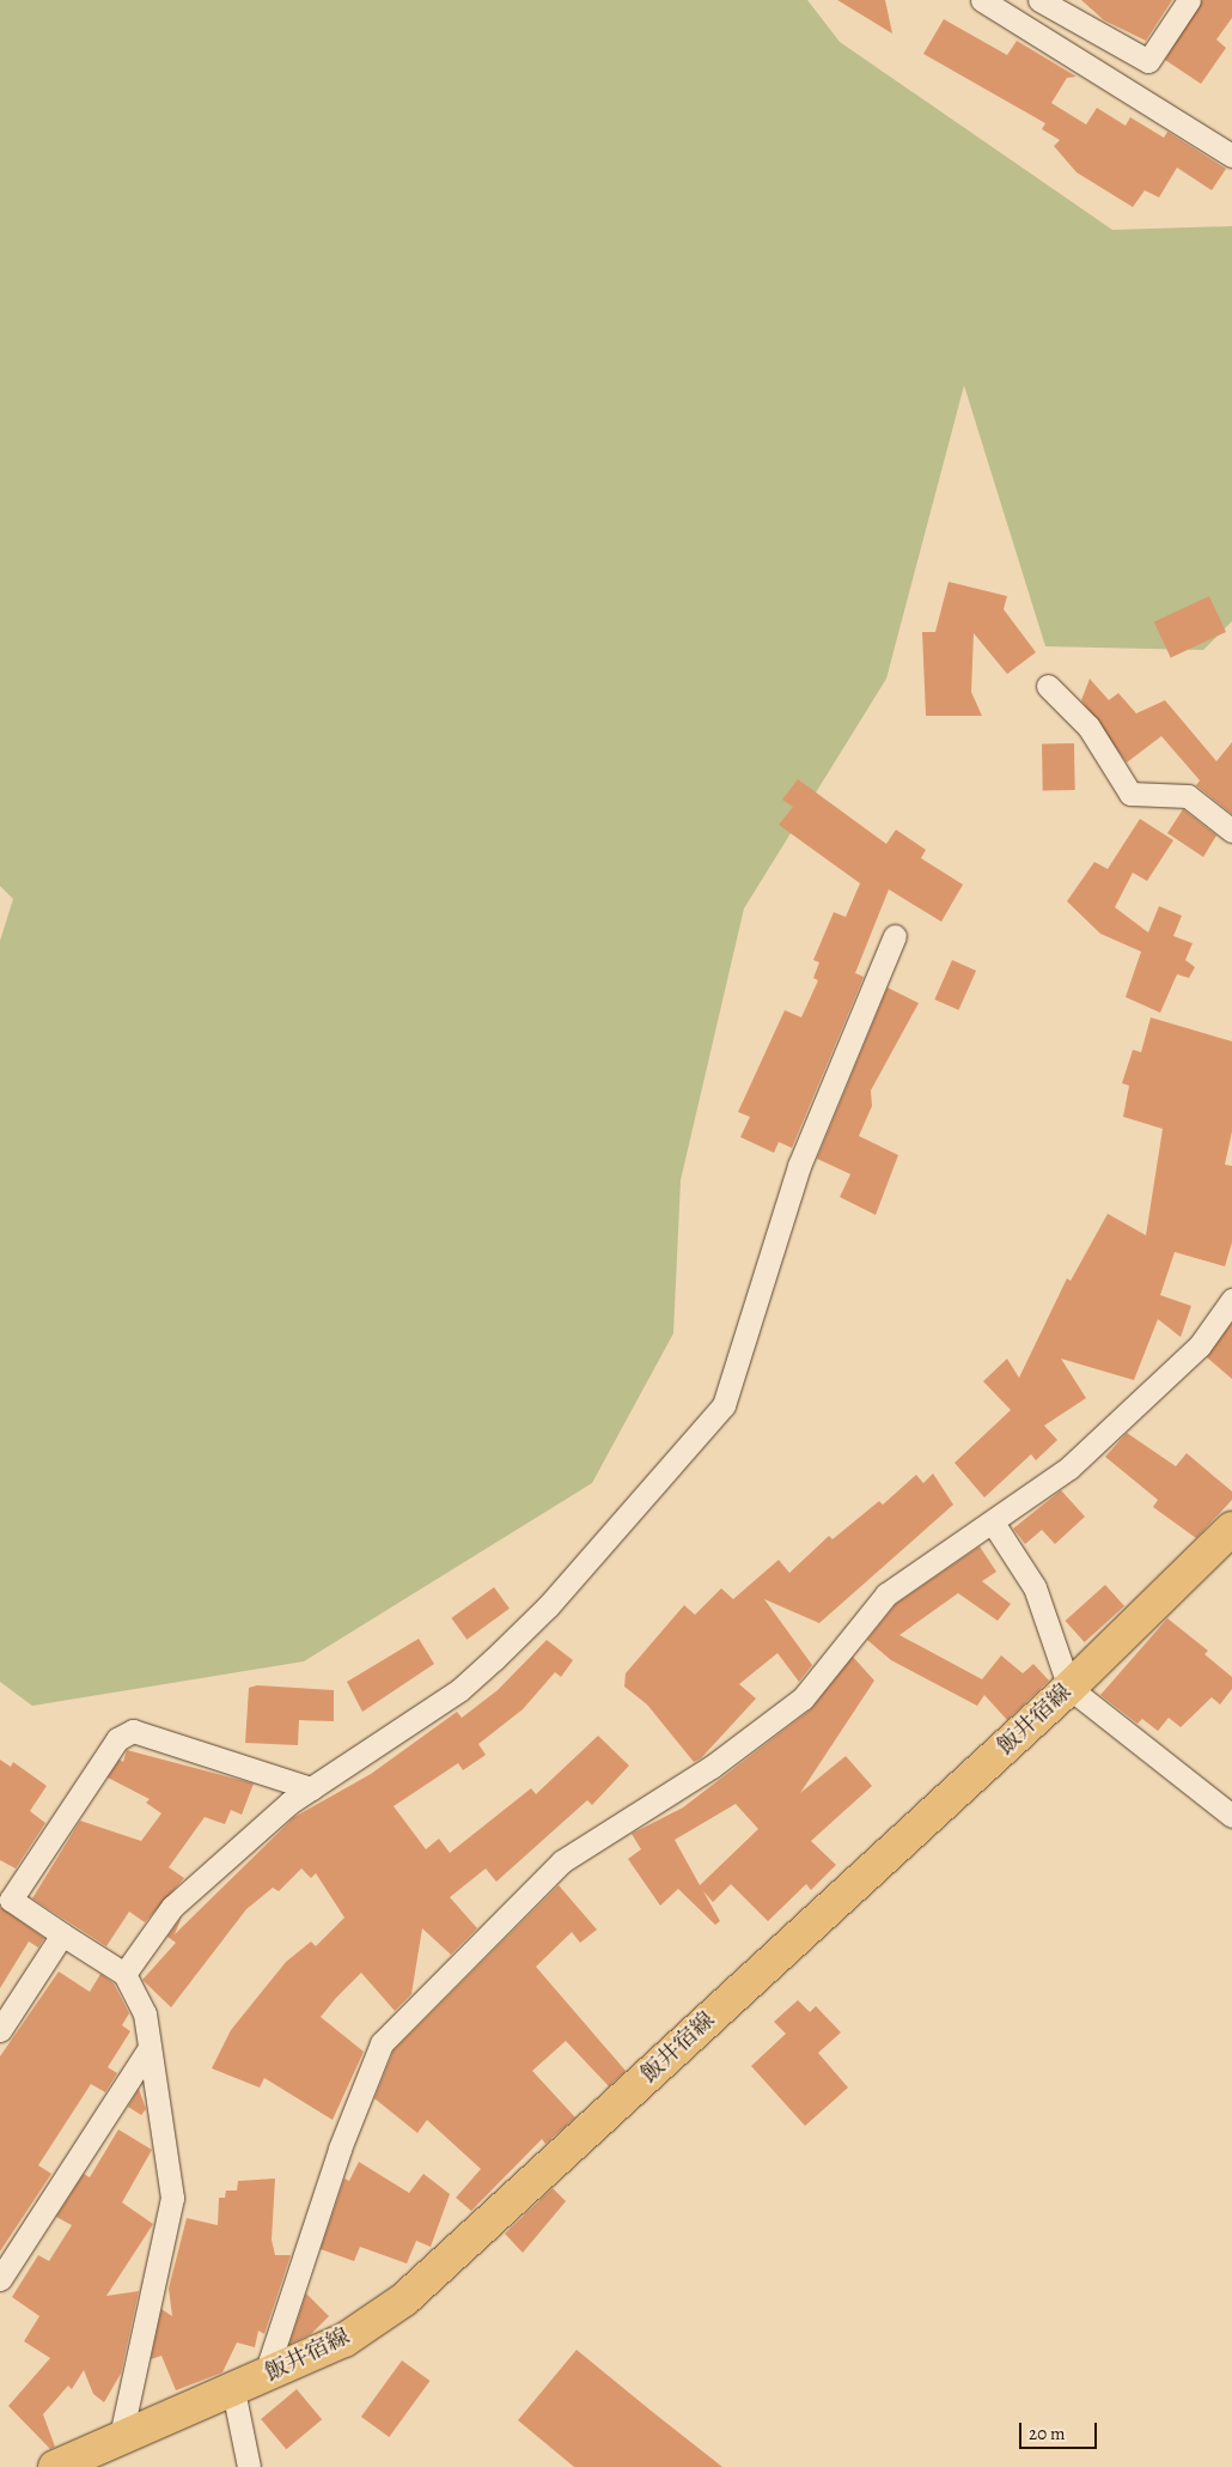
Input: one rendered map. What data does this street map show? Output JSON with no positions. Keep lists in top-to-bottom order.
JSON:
{
  "streets": {
    "main road": ["飯井宿線"]
  },
  "scale_bar": "20 m"
}
